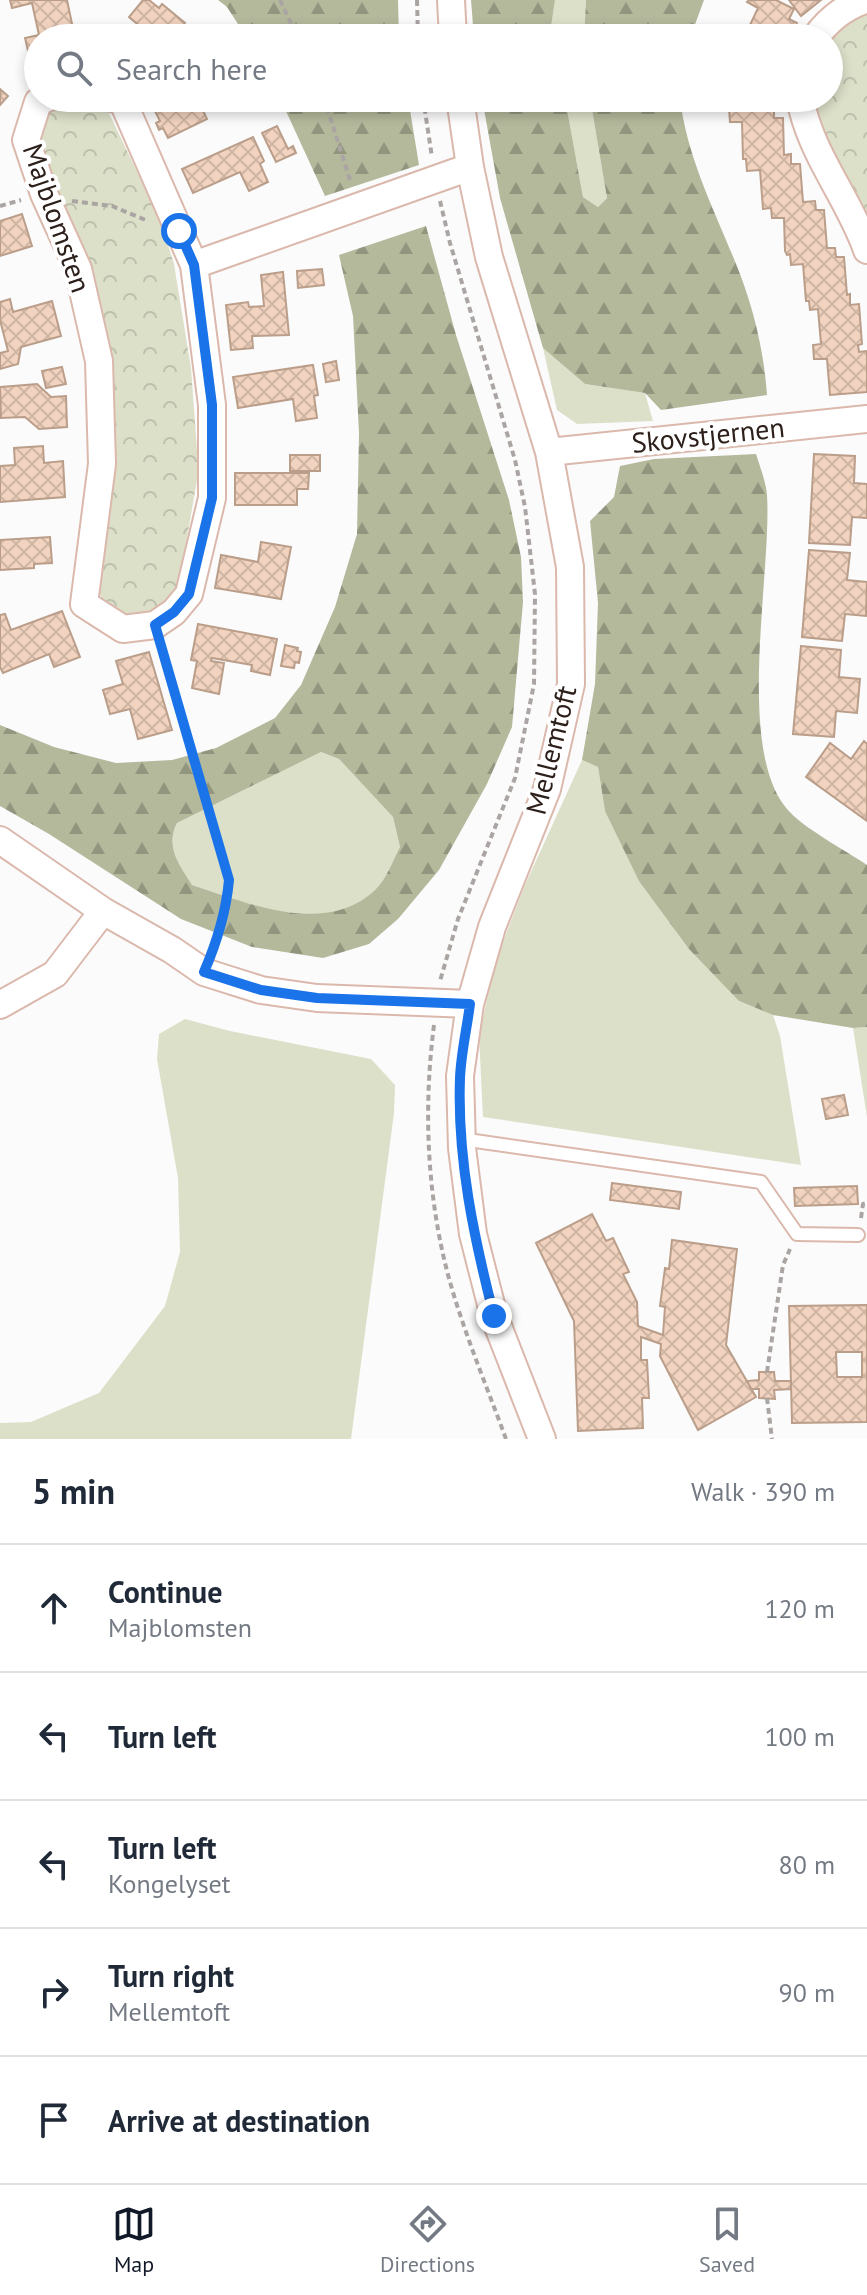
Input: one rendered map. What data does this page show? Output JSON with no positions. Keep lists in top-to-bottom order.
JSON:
{
  "streets": {
    "street": ["Majblomsten", "Skovstjernen", "Mellemtoft"]
  },
  "crossings": [
    ["Skovstjernen", "Mellemtoft"]
  ],
  "page": {
    "search": "Search here",
    "heading": ["5 min", "Walk · 390 m"],
    "list": [
      ["Continue", "Majblomsten", "120 m"],
      ["Turn left", "100 m"],
      ["Turn left", "Kongelyset", "80 m"],
      ["Turn right", "Mellemtoft", "90 m"],
      "Arrive at destination"
    ],
    "nav": ["Map", "Directions", "Saved"]
  }
}
